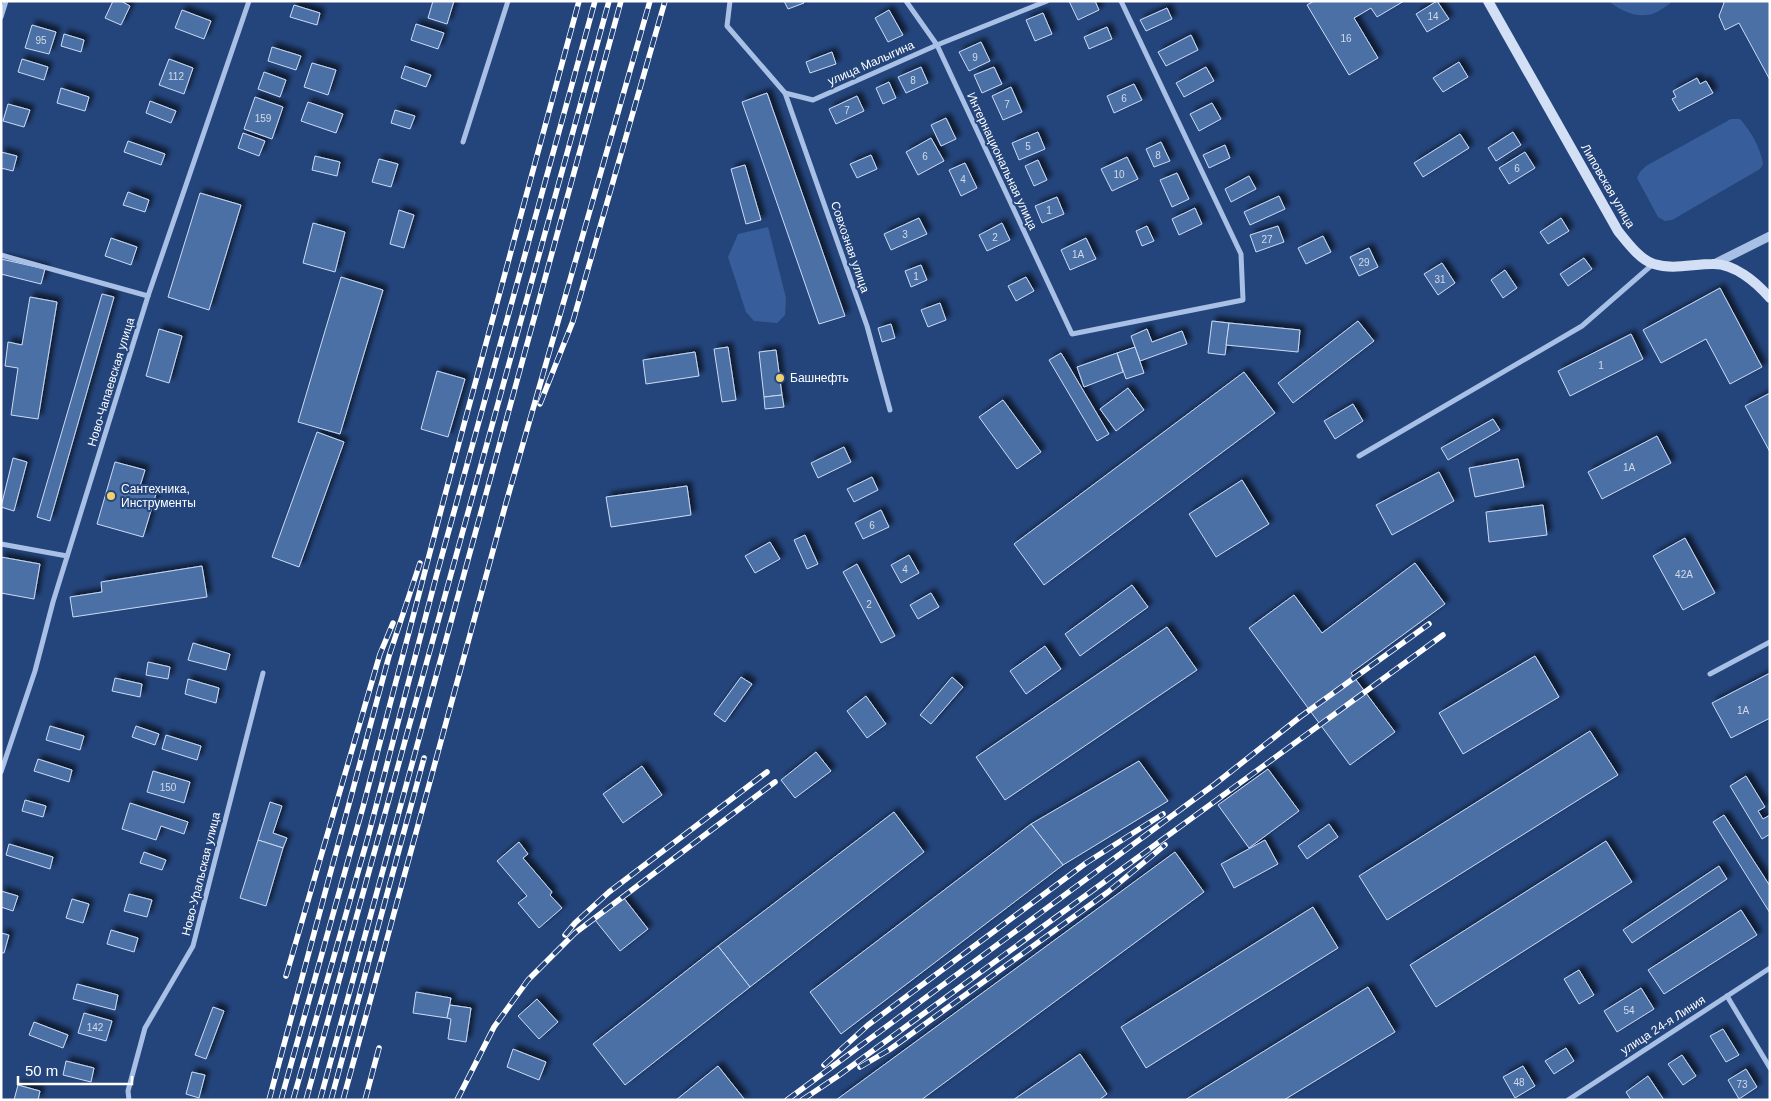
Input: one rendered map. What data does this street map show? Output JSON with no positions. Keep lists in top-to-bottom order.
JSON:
{
  "streets": {
    "main road": ["Липовская улица"],
    "street": [
      "улица Малыгина",
      "Интернациональная улица",
      "Совхозная улица",
      "Ново-Чапаевская улица",
      "Ново-Уральская улица",
      "улица 24-я Линия"
    ]
  },
  "crossings": [
    ["улица Малыгина", "Интернациональная улица"],
    ["улица Малыгина", "Совхозная улица"]
  ],
  "places": ["Башнефть", "Сантехника, Инструменты"],
  "house_numbers": [
    "14",
    "16",
    "95",
    "9",
    "112",
    "8",
    "6",
    "7",
    "7",
    "159",
    "5",
    "8",
    "6",
    "6",
    "10",
    "4",
    "1",
    "3",
    "2",
    "27",
    "1А",
    "29",
    "1",
    "31",
    "1",
    "1А",
    "6",
    "4",
    "42А",
    "2",
    "1А",
    "150",
    "54",
    "142",
    "48",
    "73"
  ],
  "scale_bar": "50 m"
}
